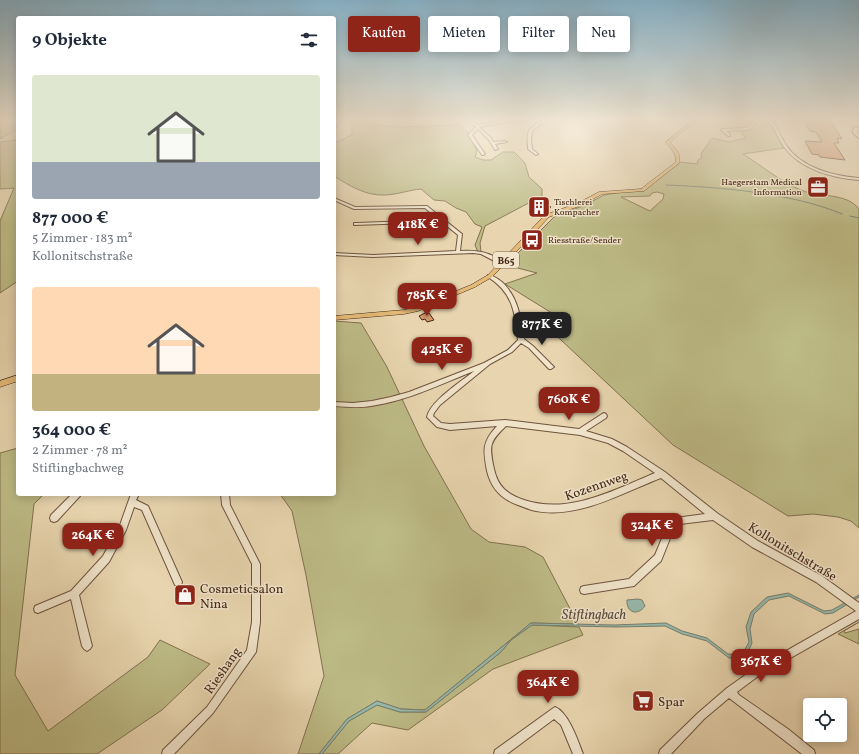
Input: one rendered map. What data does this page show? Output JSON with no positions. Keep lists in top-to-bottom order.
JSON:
{
  "streets": {
    "main road": ["B65"],
    "street": ["Kozennweg", "Kollonitschstraße", "Rieshang"]
  },
  "crossings": [
    ["Kozennweg", "Kollonitschstraße"]
  ],
  "water": ["Stiftingbach"],
  "places": {
    "office": ["Haegerstam Medical Information"],
    "building": ["Tischlerei Kompacher"],
    "bus stop": ["Riesstraße/Sender"],
    "shop": ["Cosmeticsalon Nina"],
    "supermarket": ["Spar"]
  },
  "page": {
    "chip": [
      "Kaufen",
      "Mieten",
      "Filter",
      "Neu"
    ],
    "heading": "9 Objekte",
    "list": [
      {
        "name": "877 000 €",
        "note": "5 Zimmer · 183 m² · Kollonitschstraße"
      },
      {
        "name": "364 000 €",
        "note": "2 Zimmer · 78 m² · Stiftingbachweg"
      }
    ],
    "price": [
      "418K €",
      "785K €",
      "877K €",
      "425K €",
      "760K €",
      "324K €",
      "264K €",
      "367K €",
      "364K €"
    ]
  }
}
